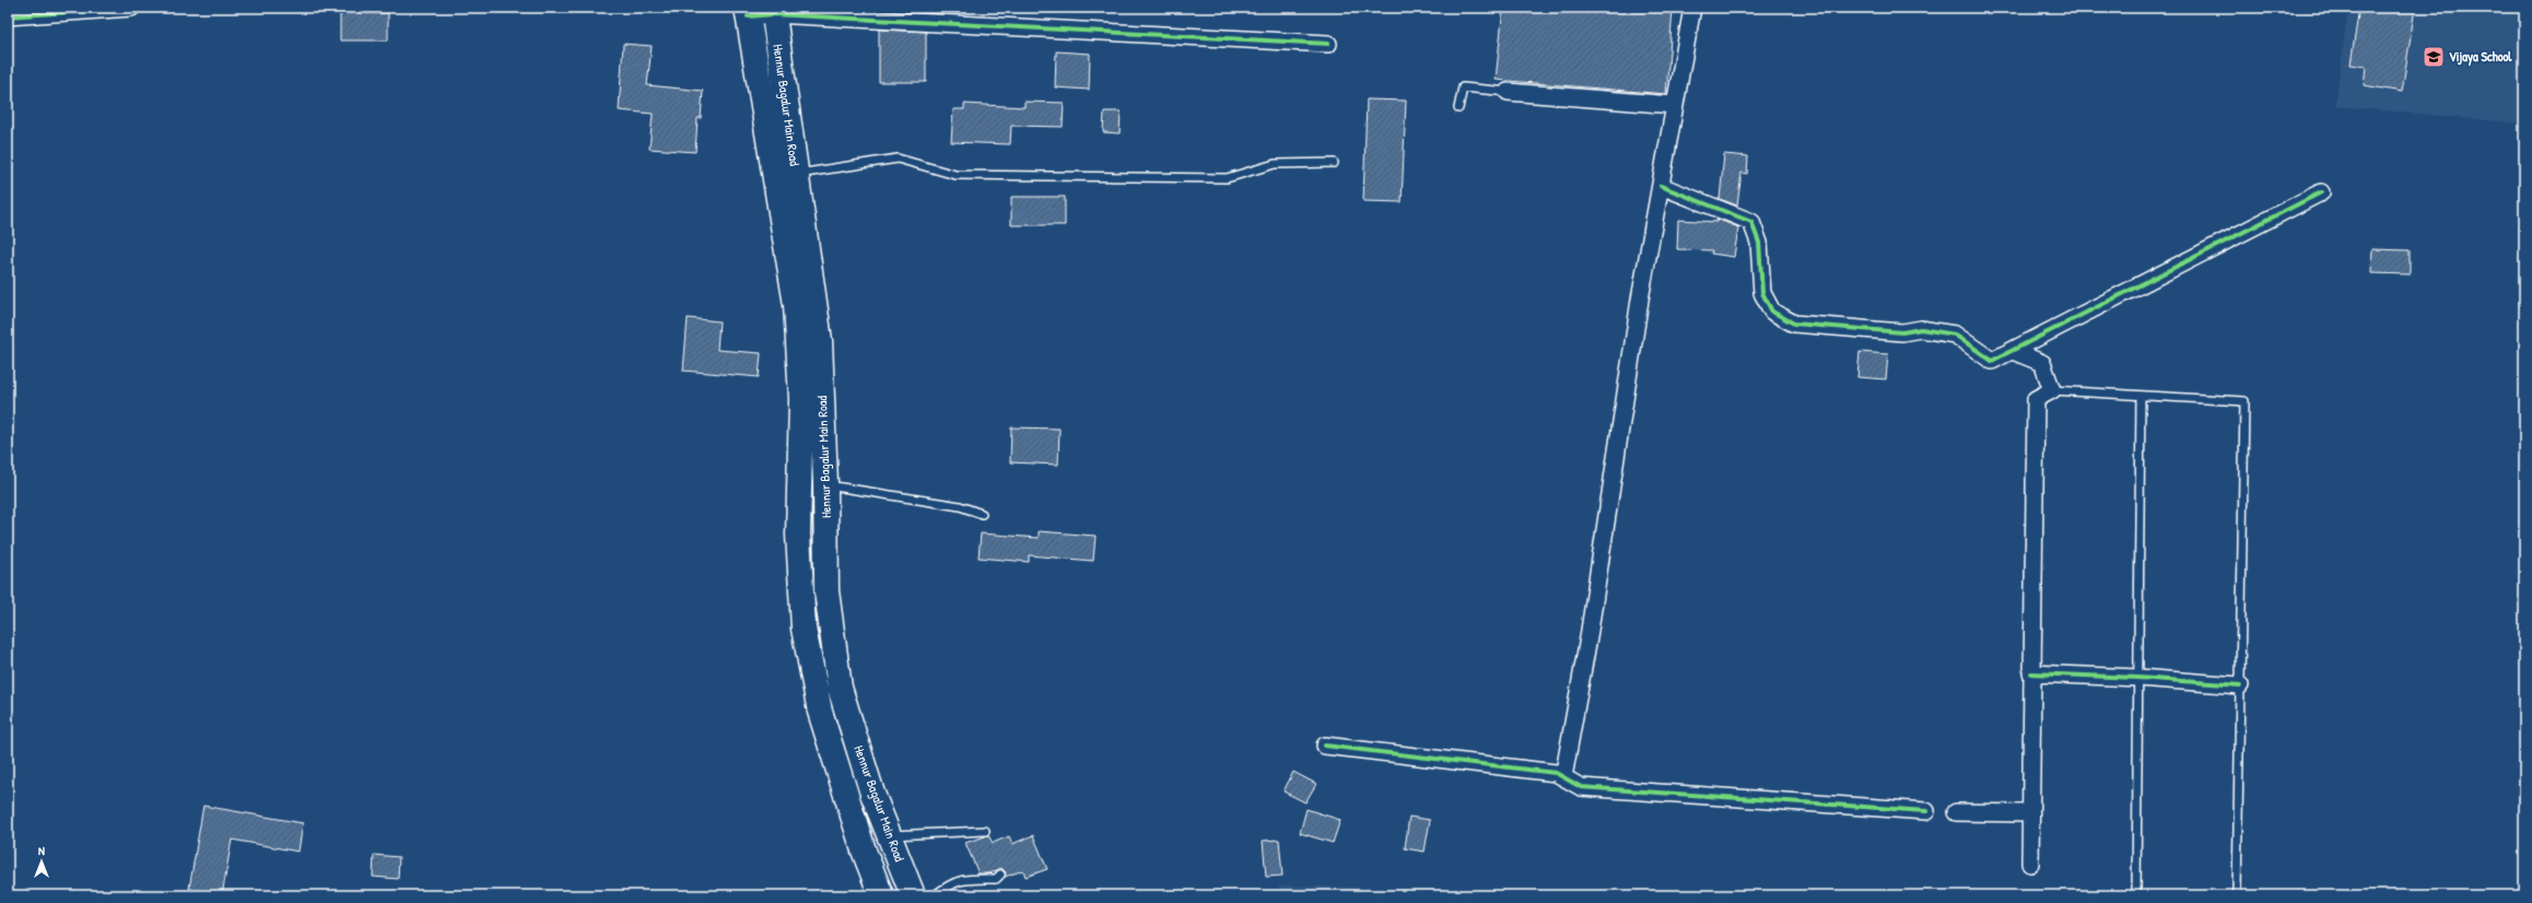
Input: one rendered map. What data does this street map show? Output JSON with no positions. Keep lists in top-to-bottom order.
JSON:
{
  "streets": {
    "main road": ["Hennur Bagalur Main Road"]
  },
  "places": {
    "school or university": ["Vijaya School"]
  },
  "north": "top"
}
